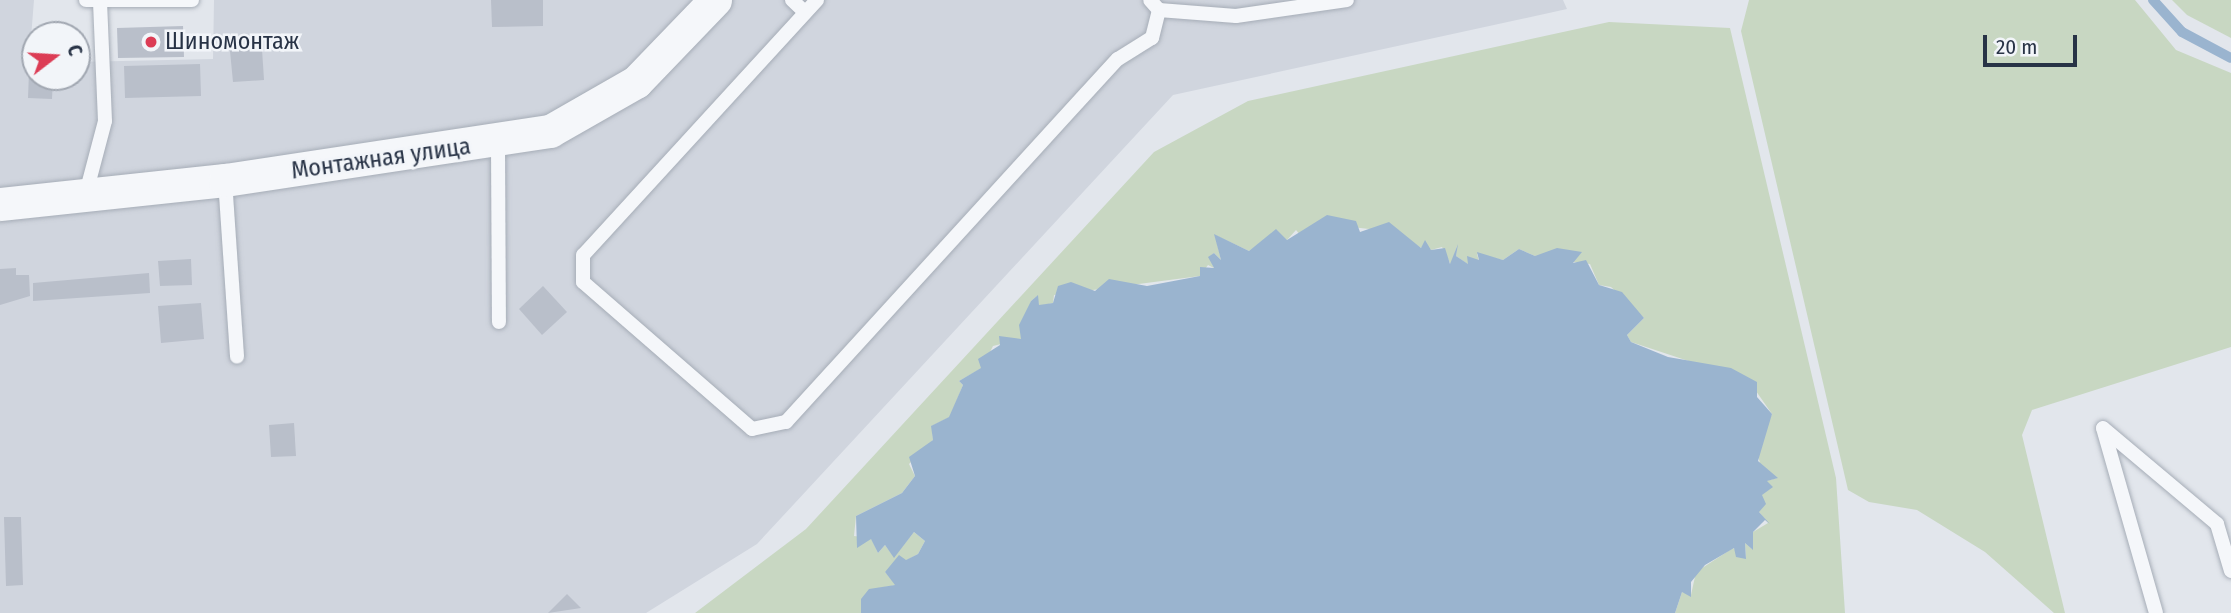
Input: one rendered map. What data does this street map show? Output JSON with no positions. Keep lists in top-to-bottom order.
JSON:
{
  "streets": {
    "street": ["Монтажная улица"]
  },
  "places": ["Шиномонтаж"],
  "scale_bar": "20 m",
  "north": "right"
}
